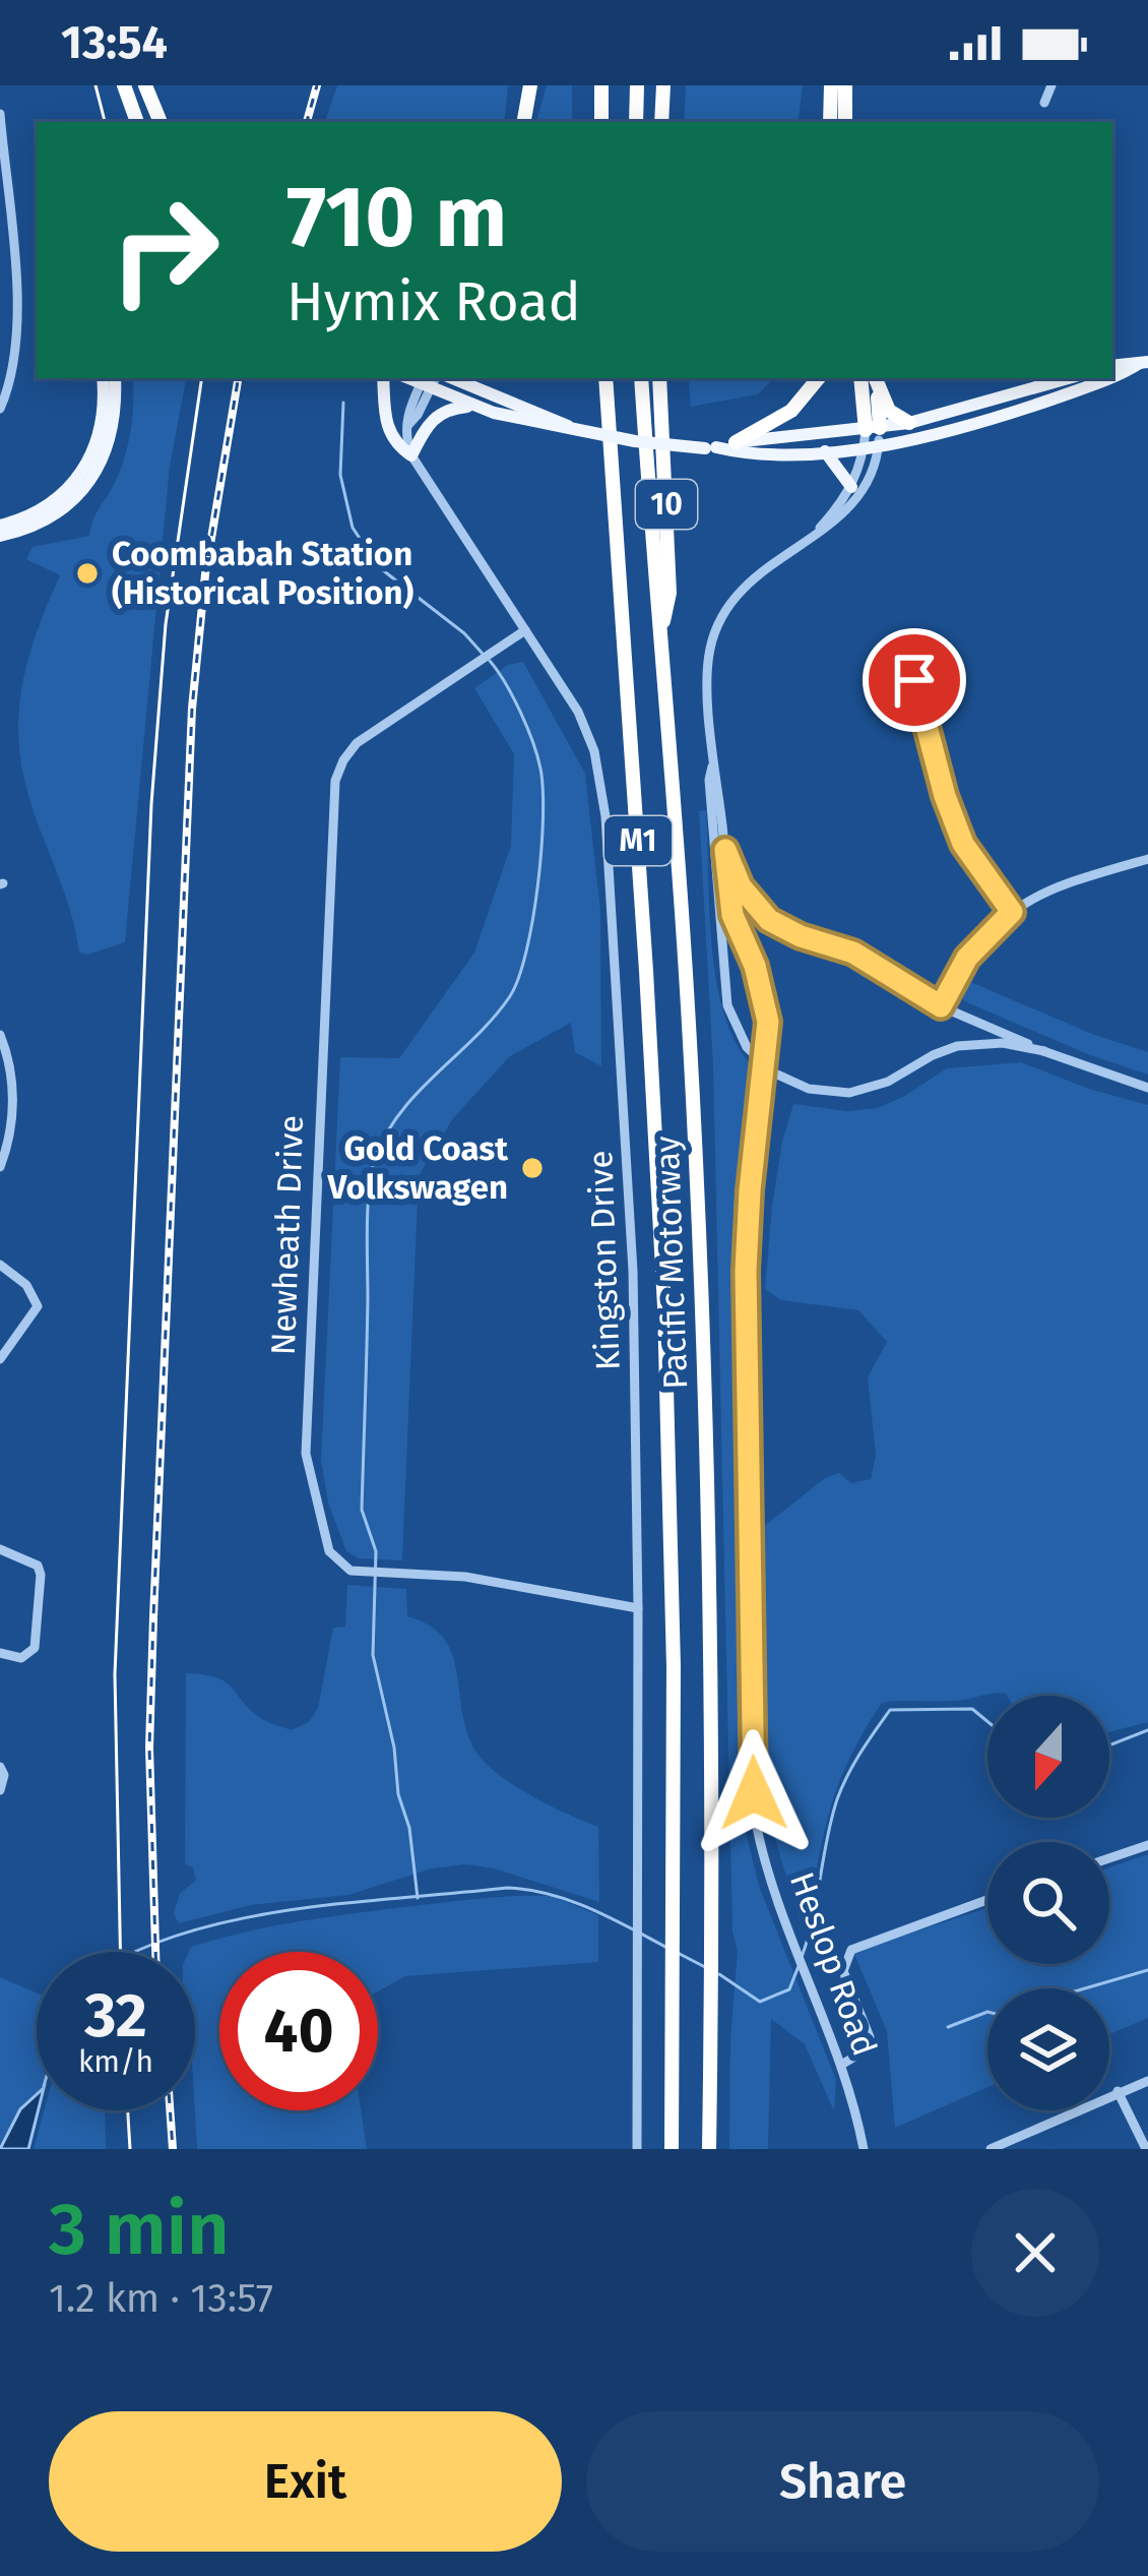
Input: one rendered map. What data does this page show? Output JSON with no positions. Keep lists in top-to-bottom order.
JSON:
{
  "streets": {
    "highway": ["10", "M1", "Pacific Motorway"],
    "street": ["Newheath Drive", "Kingston Drive", "Heslop Road"]
  },
  "crossings": [
    ["10", "Pacific Motorway"],
    ["Newheath Drive", "Kingston Drive"]
  ],
  "places": ["Coombabah Station (Historical Position)", "Gold Coast Volkswagen"],
  "north": "bottom",
  "page": {
    "status": "13:54",
    "turn": ["710 m", "Hymix Road"],
    "speed": "32 km/h",
    "limit": "40",
    "heading": ["3 min", "1.2 km · 13:57"],
    "buttons": ["Exit", "Share"]
  }
}
